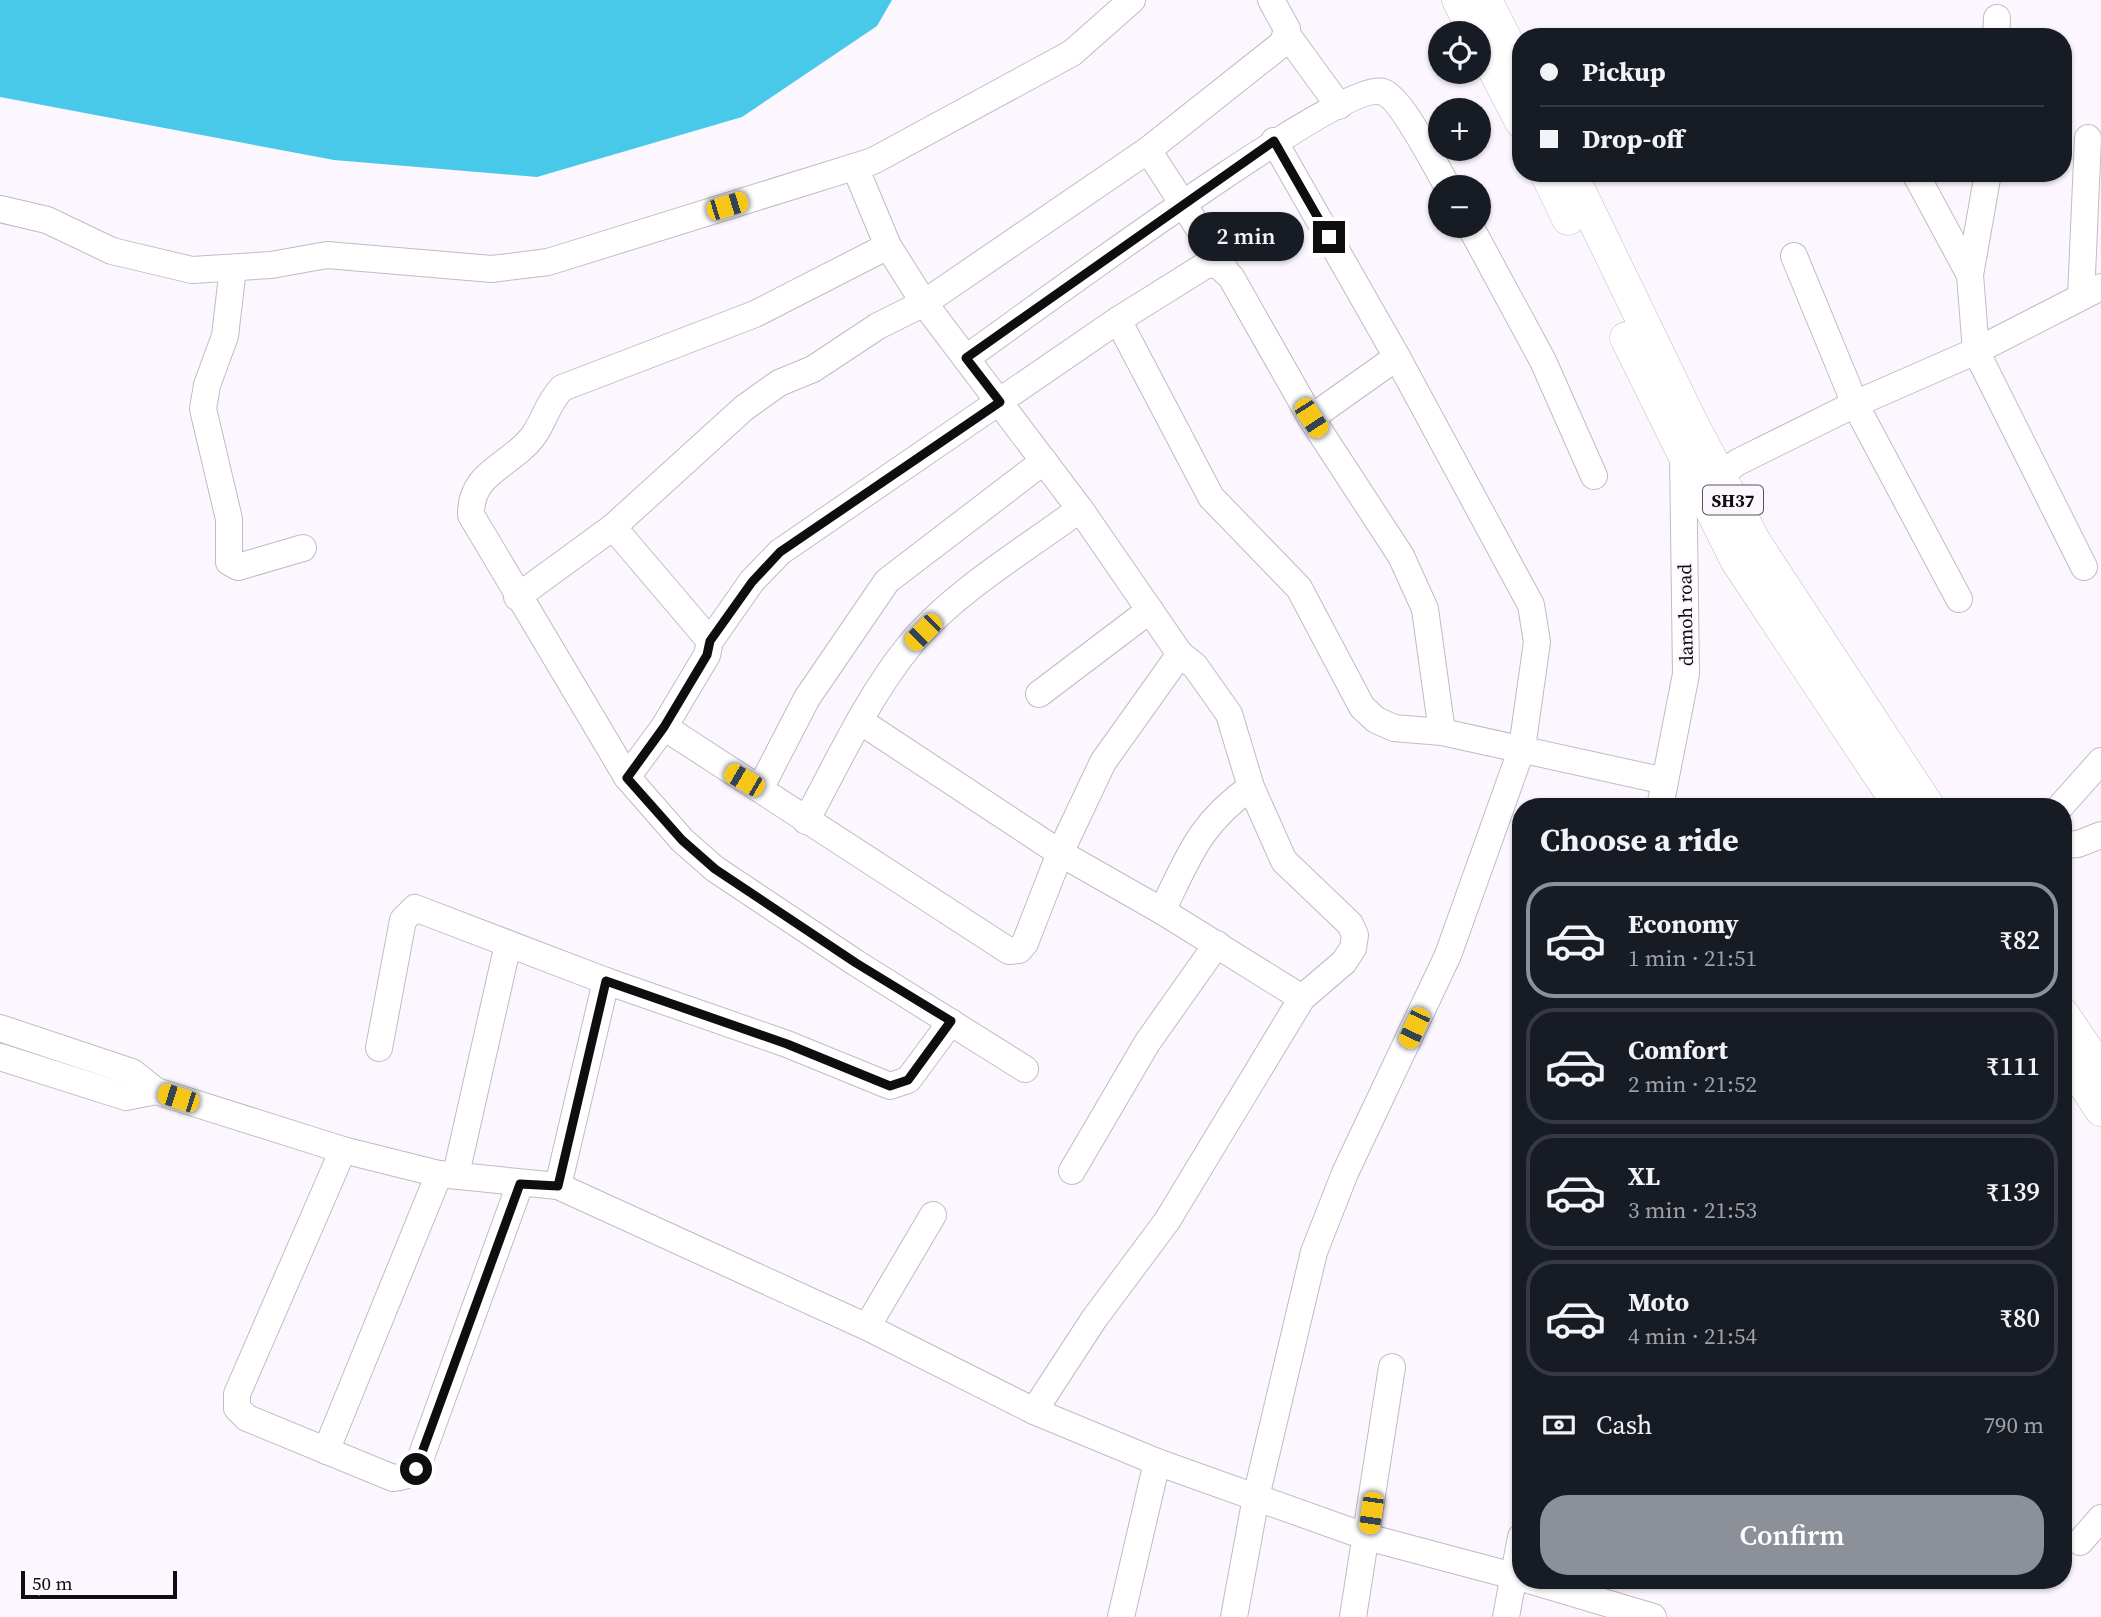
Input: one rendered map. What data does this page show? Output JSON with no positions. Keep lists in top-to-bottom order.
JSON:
{
  "streets": {
    "main road": ["SH37"],
    "street": ["damoh road"]
  },
  "crossings": [
    ["SH37", "damoh road"]
  ],
  "scale_bar": "50 m",
  "page": {
    "map_buttons": ["+", "−"],
    "banner": ["Pickup", "Drop-off"],
    "bubble": "2 min",
    "heading": "Choose a ride",
    "list": [
      {
        "name": "Economy",
        "note": "1 min · 21:51",
        "value": "₹82"
      },
      {
        "name": "Comfort",
        "note": "2 min · 21:52",
        "value": "₹111"
      },
      {
        "name": "XL",
        "note": "3 min · 21:53",
        "value": "₹139"
      },
      {
        "name": "Moto",
        "note": "4 min · 21:54",
        "value": "₹80"
      }
    ],
    "pay": ["Cash", "790 m"],
    "buttons": "Confirm",
    "scale": "50 m"
  }
}
